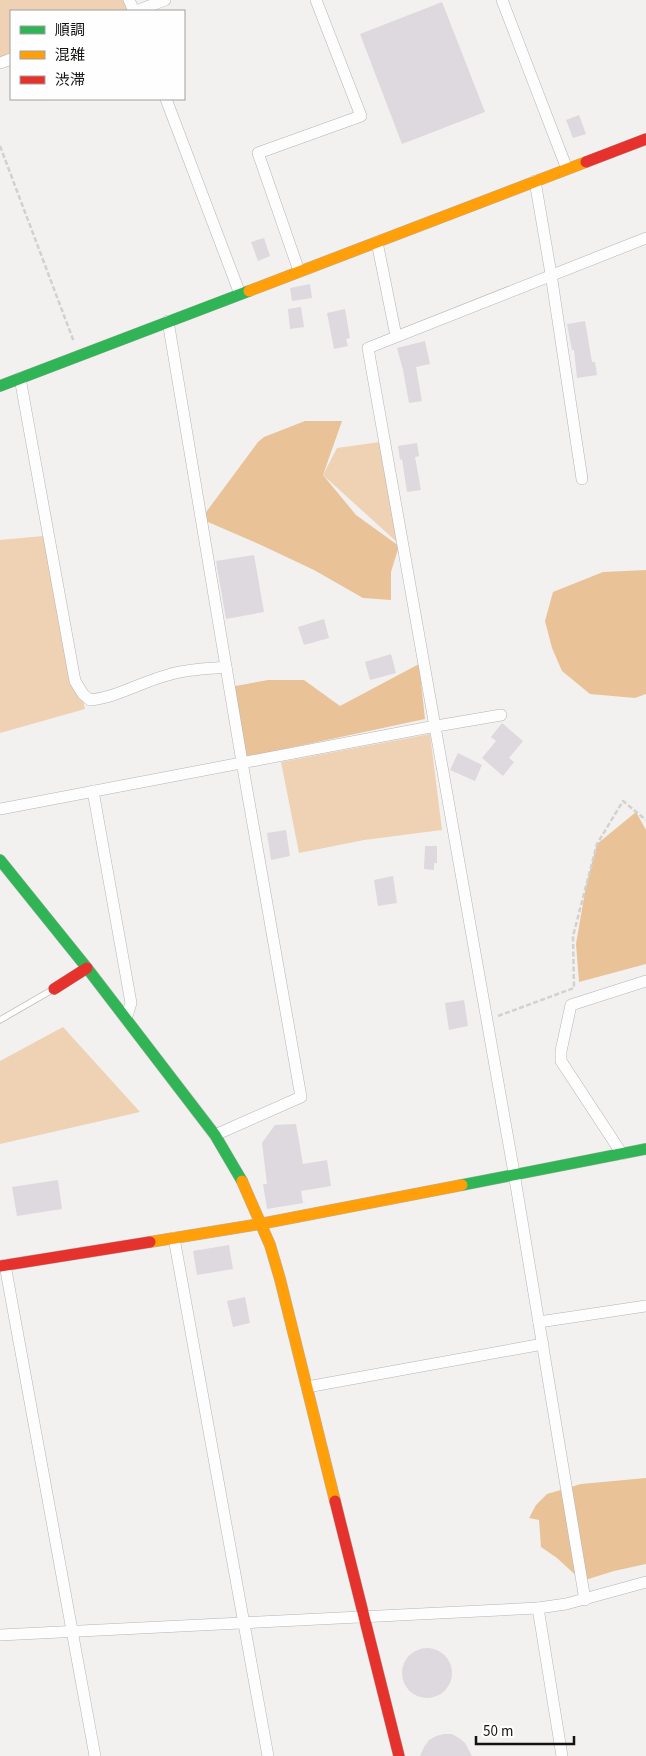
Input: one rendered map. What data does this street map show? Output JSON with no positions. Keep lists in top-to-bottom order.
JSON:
{
  "legend": ["順調", "混雑", "渋滞"],
  "scale_bar": "50 m"
}
